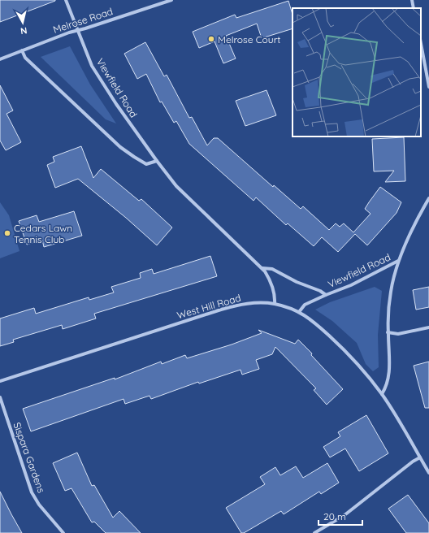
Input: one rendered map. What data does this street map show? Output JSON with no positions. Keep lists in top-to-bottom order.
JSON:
{
  "streets": {
    "street": [
      "Melrose Road",
      "Viewfield Road",
      "West Hill Road",
      "Sispara Gardens"
    ]
  },
  "crossings": [
    ["Melrose Road", "Viewfield Road"],
    ["Viewfield Road", "West Hill Road"]
  ],
  "places": ["Melrose Court", "Cedars Lawn Tennis Club"],
  "scale_bar": "20 m",
  "north": "bottom"
}
